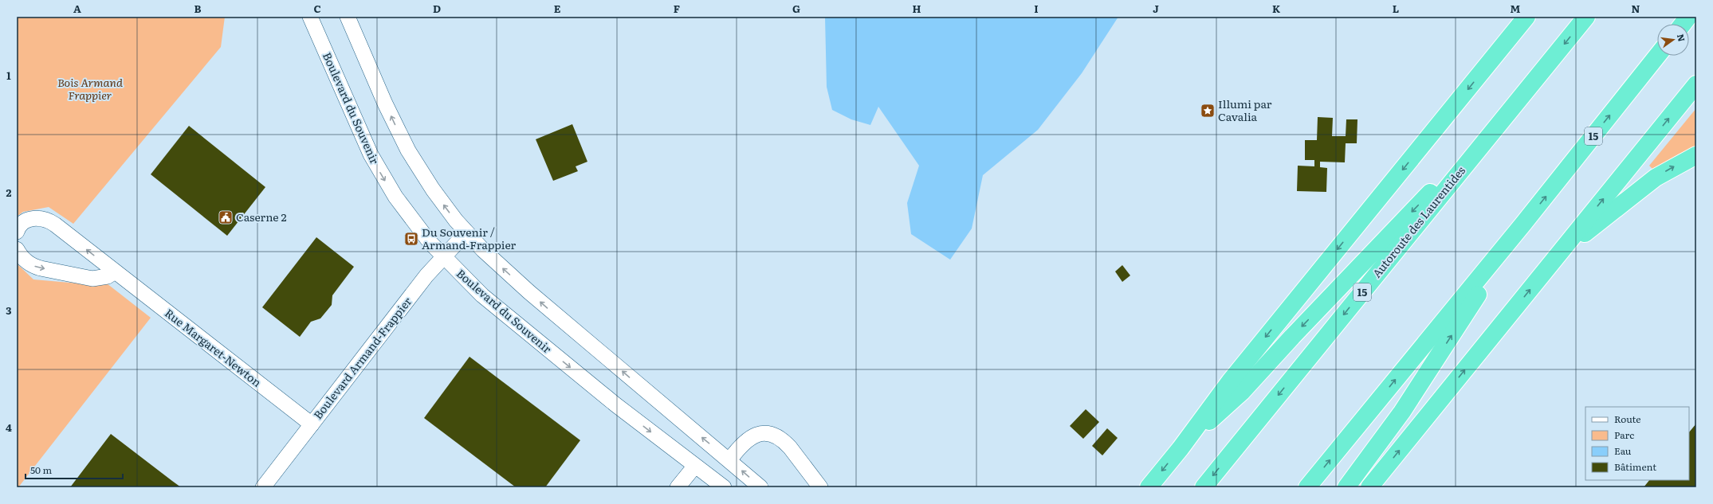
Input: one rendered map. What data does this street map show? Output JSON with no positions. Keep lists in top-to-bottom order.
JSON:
{
  "streets": {
    "highway": ["15", "Autoroute des Laurentides"],
    "street": ["Boulevard du Souvenir", "Rue Margaret-Newton", "Boulevard Armand-Frappier"]
  },
  "crossings": [
    ["Boulevard du Souvenir", "Boulevard Armand-Frappier"],
    ["Rue Margaret-Newton", "Boulevard Armand-Frappier"]
  ],
  "parks": ["Bois Armand Frappier"],
  "places": {
    "place": ["Illumi par Cavalia"],
    "public building": ["Caserne 2"],
    "bus stop": ["Du Souvenir / Armand-Frappier"]
  },
  "legend": [
    "Route",
    "Parc",
    "Eau",
    "Bâtiment"
  ],
  "scale_bar": "50 m",
  "north": "right",
  "grid": {
    "columns": [
      "A",
      "B",
      "C",
      "D",
      "E",
      "F",
      "G",
      "H",
      "I",
      "J",
      "K",
      "L",
      "M",
      "N"
    ],
    "rows": [
      "1",
      "2",
      "3",
      "4"
    ]
  }
}
